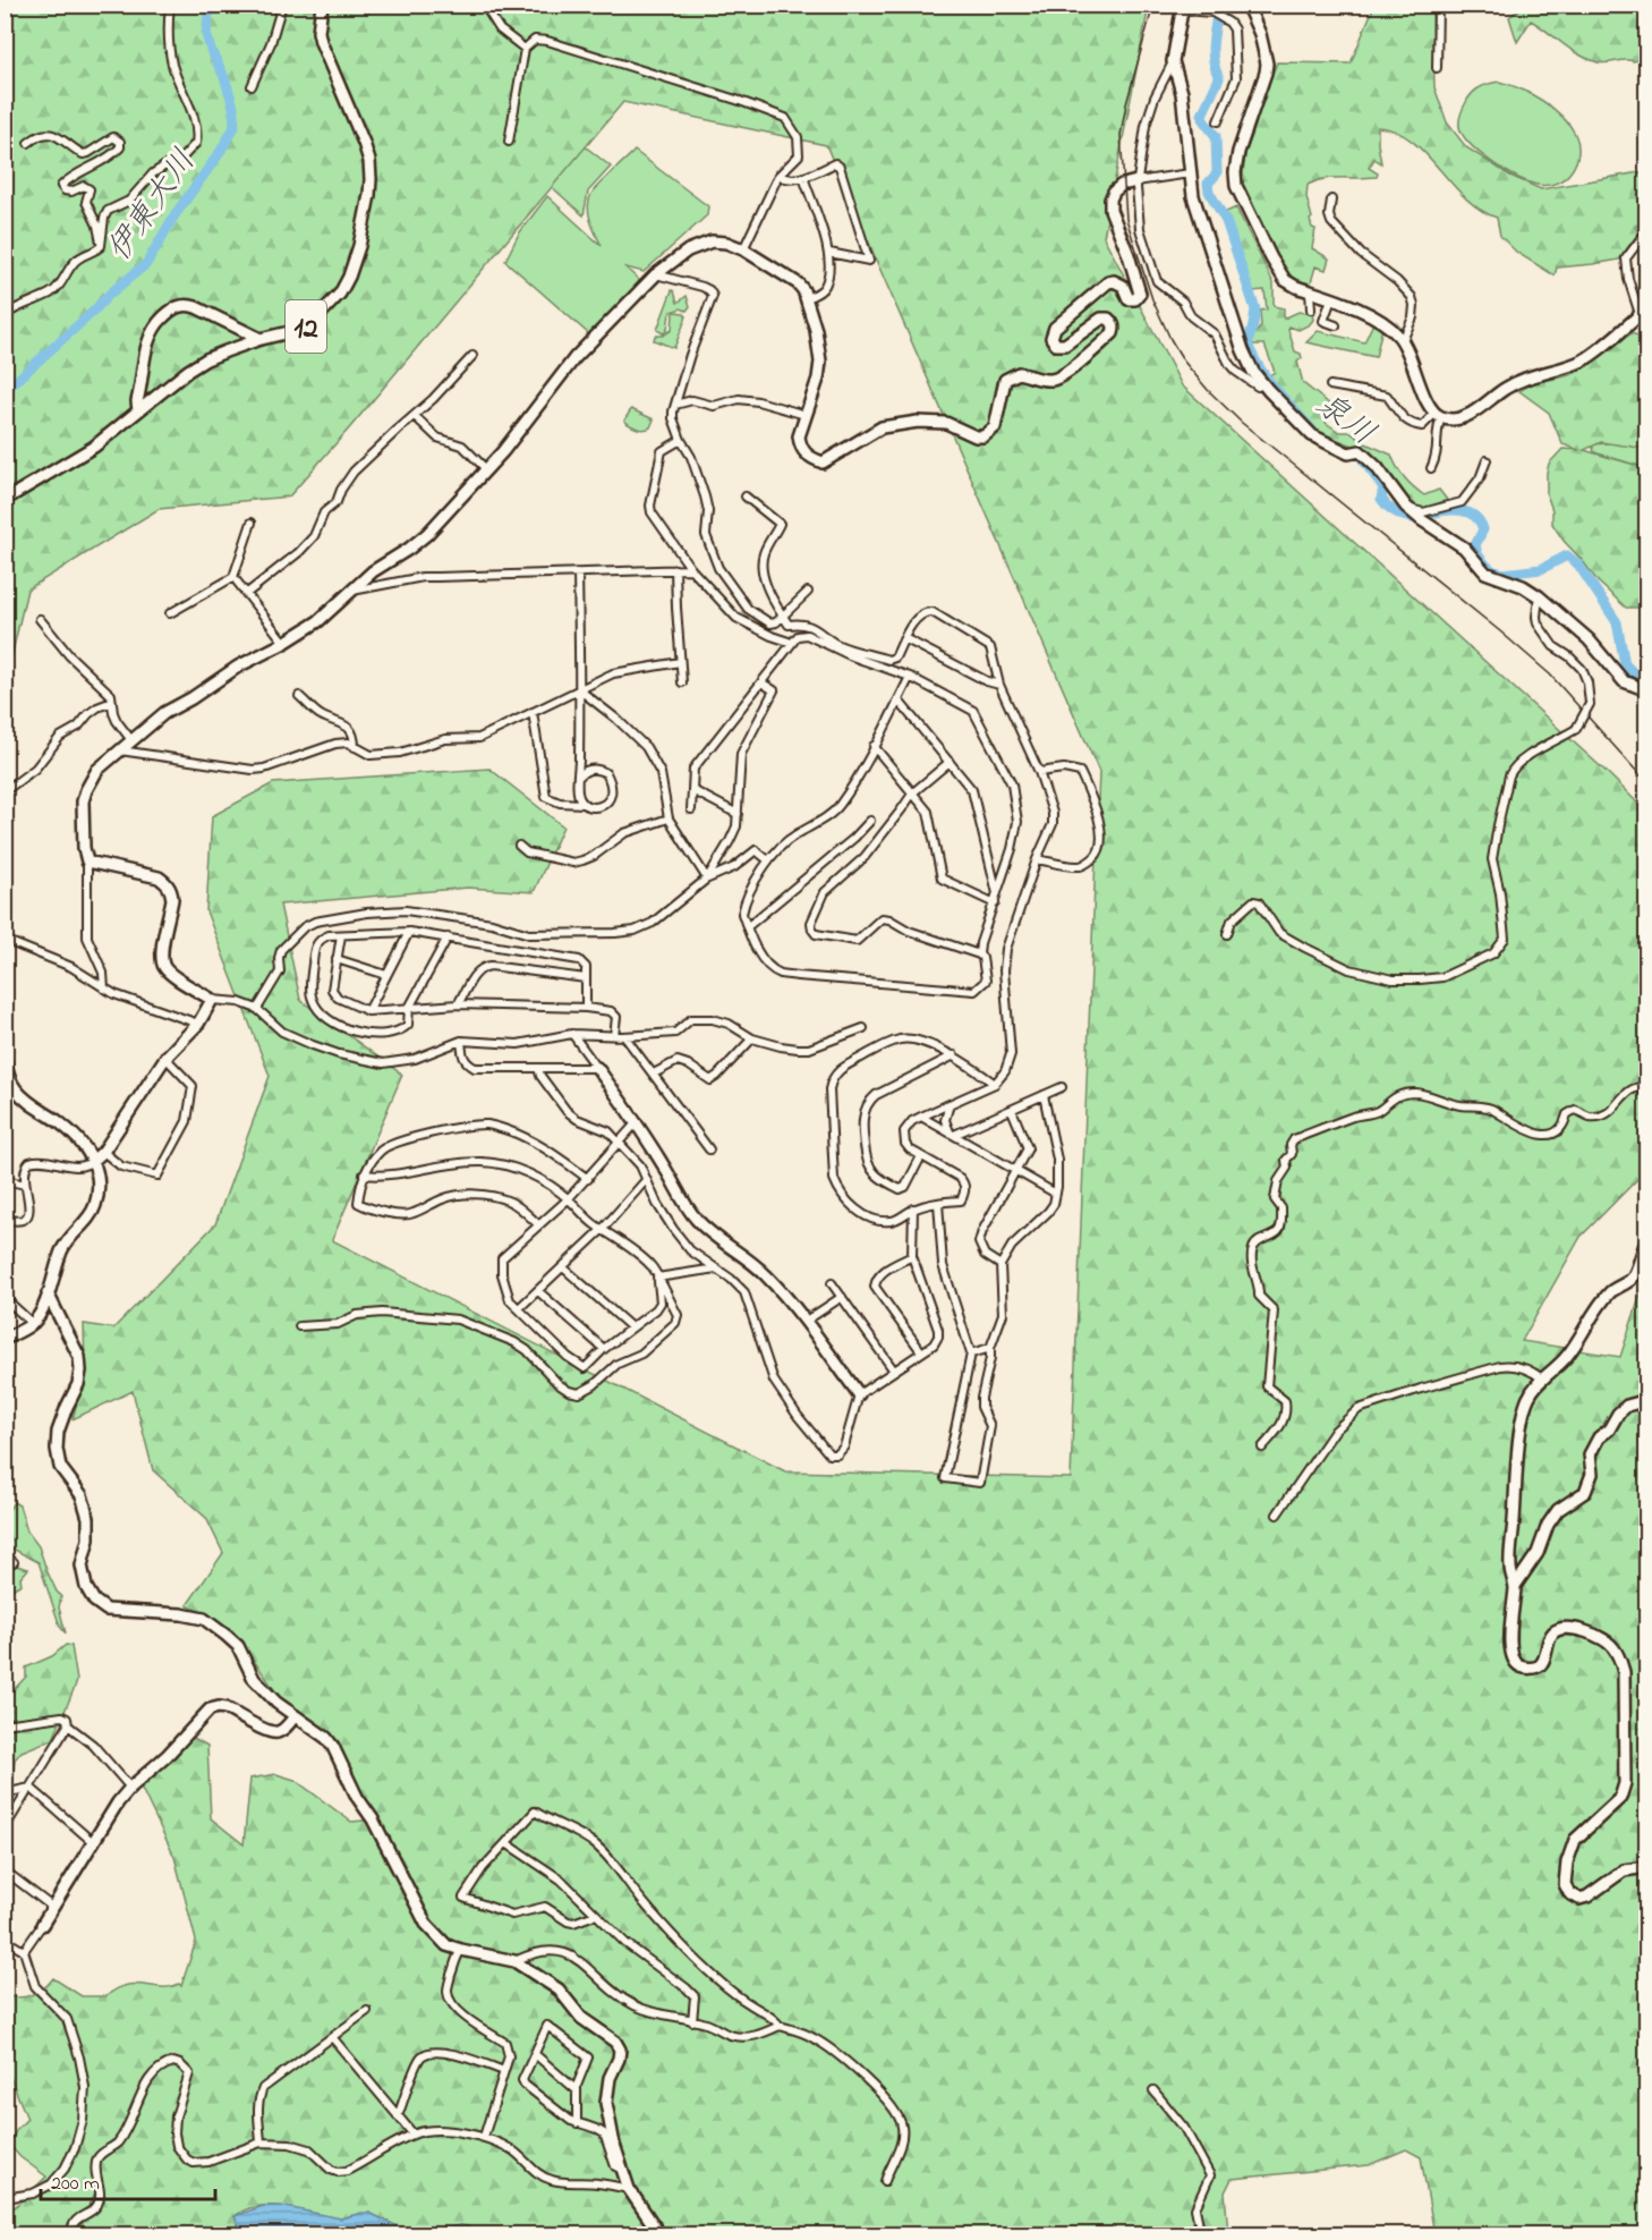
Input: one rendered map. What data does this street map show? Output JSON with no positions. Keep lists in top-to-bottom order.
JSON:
{
  "streets": {
    "street": ["12"]
  },
  "water": ["伊東大川", "泉川"],
  "scale_bar": "200 m"
}
